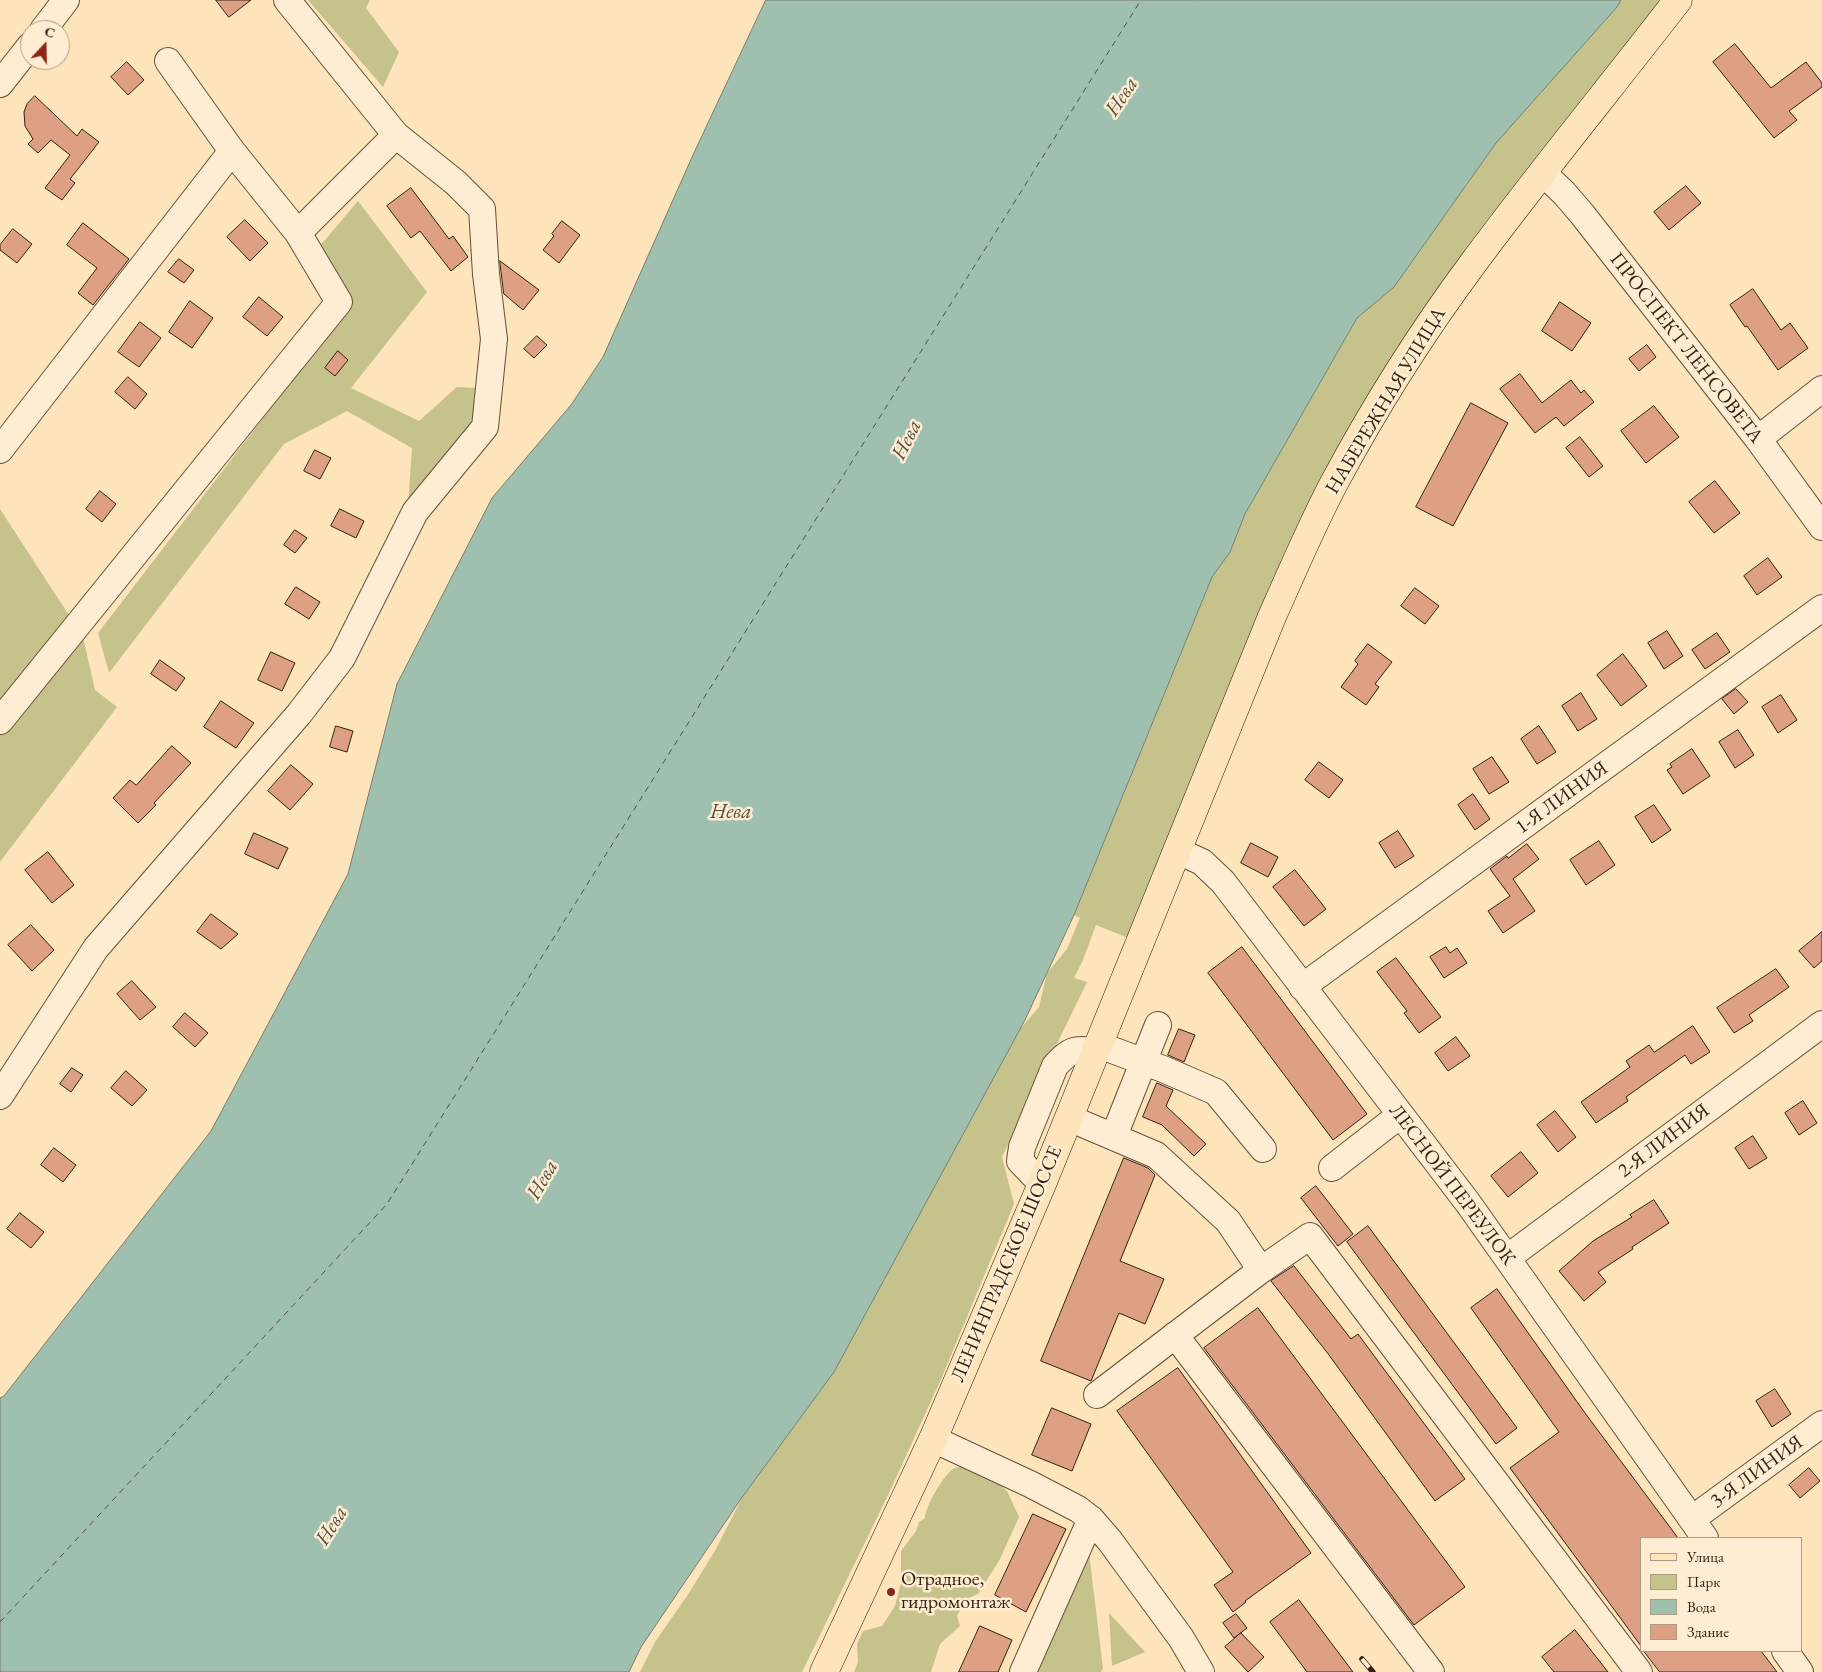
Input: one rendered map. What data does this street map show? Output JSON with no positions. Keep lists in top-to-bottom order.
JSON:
{
  "streets": {
    "main road": ["НАБЕРЕЖНАЯ УЛИЦА", "ЛЕНИНГРАДСКОЕ ШОССЕ"],
    "street": [
      "ПРОСПЕКТ ЛЕНСОВЕТА",
      "1-Я ЛИНИЯ",
      "2-Я ЛИНИЯ",
      "ЛЕСНОЙ ПЕРЕУЛОК",
      "3-Я ЛИНИЯ"
    ]
  },
  "crossings": [
    ["ПРОСПЕКТ ЛЕНСОВЕТА", "НАБЕРЕЖНАЯ УЛИЦА"],
    ["НАБЕРЕЖНАЯ УЛИЦА", "ЛЕСНОЙ ПЕРЕУЛОК"],
    ["НАБЕРЕЖНАЯ УЛИЦА", "ЛЕНИНГРАДСКОЕ ШОССЕ"],
    ["1-Я ЛИНИЯ", "ЛЕСНОЙ ПЕРЕУЛОК"],
    ["2-Я ЛИНИЯ", "ЛЕСНОЙ ПЕРЕУЛОК"],
    ["ЛЕСНОЙ ПЕРЕУЛОК", "ЛЕНИНГРАДСКОЕ ШОССЕ"],
    ["ЛЕСНОЙ ПЕРЕУЛОК", "3-Я ЛИНИЯ"]
  ],
  "water": ["Нева"],
  "places": ["Отрадное, гидромонтаж"],
  "legend": [
    "Улица",
    "Парк",
    "Вода",
    "Здание"
  ],
  "north": "top"
}
